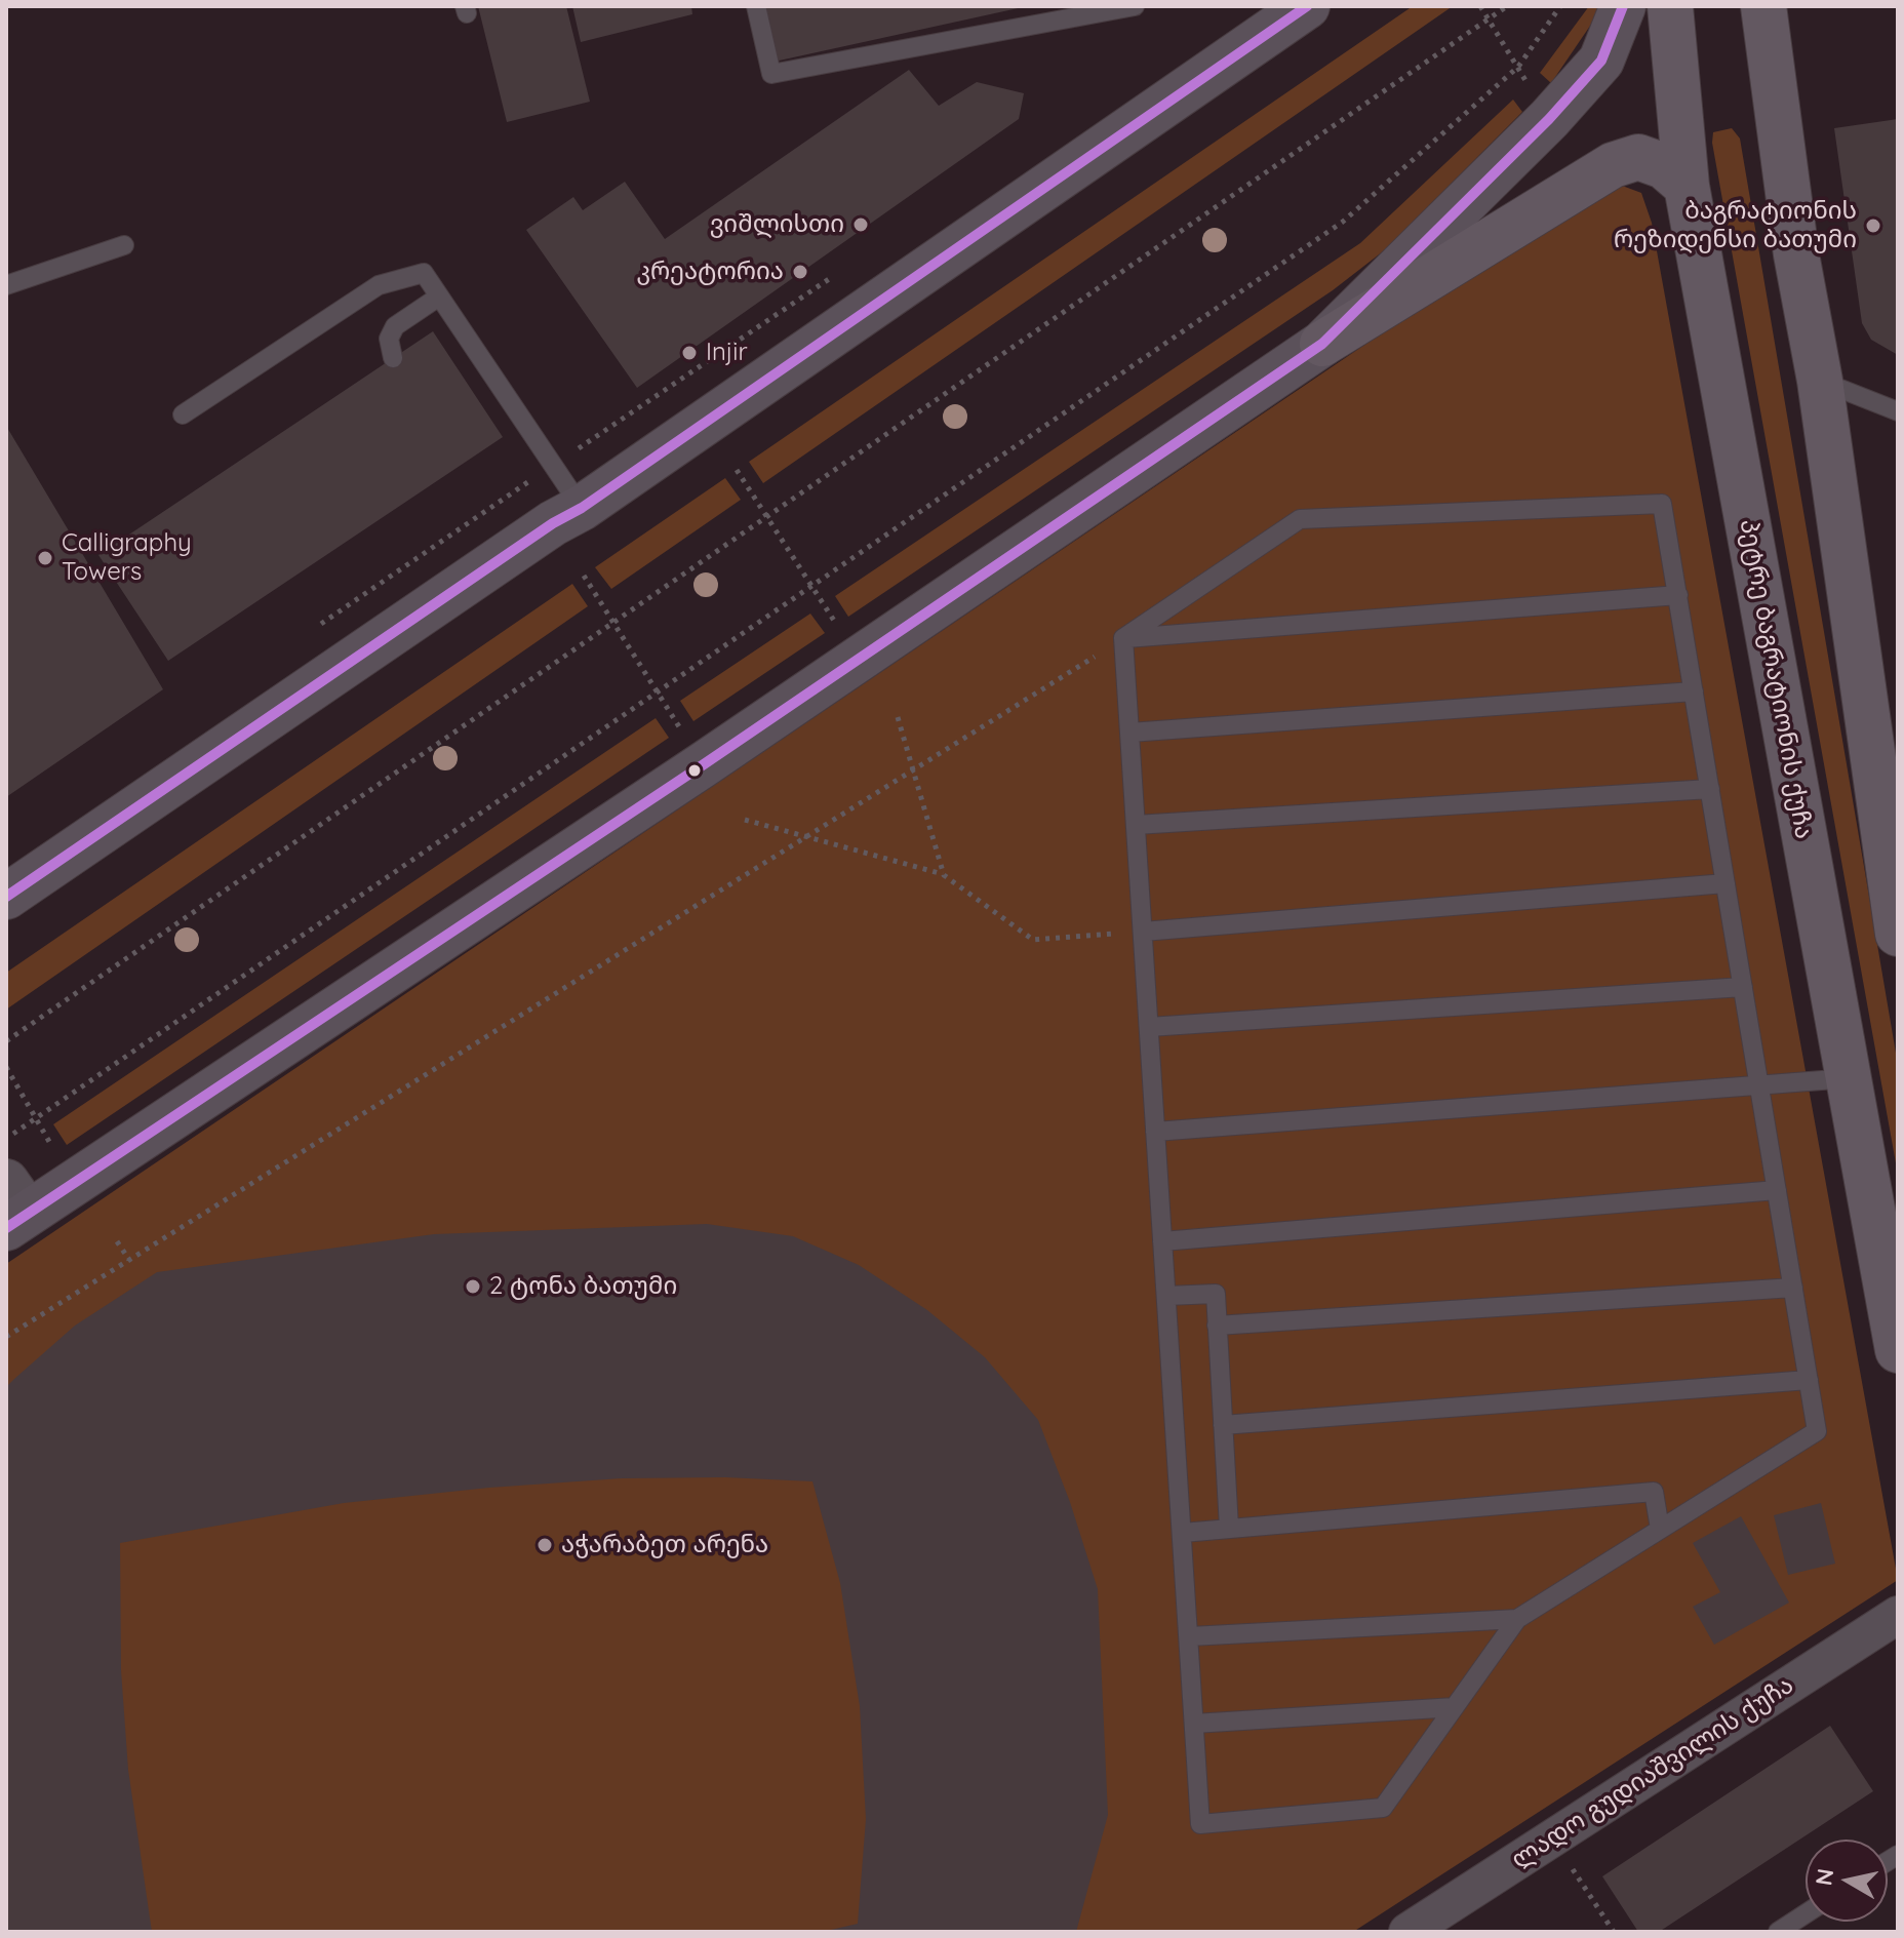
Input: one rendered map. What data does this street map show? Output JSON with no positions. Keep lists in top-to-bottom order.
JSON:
{
  "streets": {
    "main road": ["პეტრე ბაგრატიონის ქუჩა"],
    "street": ["ლადო გუდიაშვილის ქუჩა"]
  },
  "places": [
    "ვიშლისთი",
    "ბაგრატიონის რეზიდენსი ბათუმი",
    "კრეატორია",
    "Injir",
    "Calligraphy Towers",
    "2 ტონა ბათუმი",
    "აჭარაბეთ არენა"
  ],
  "north": "left"
}
